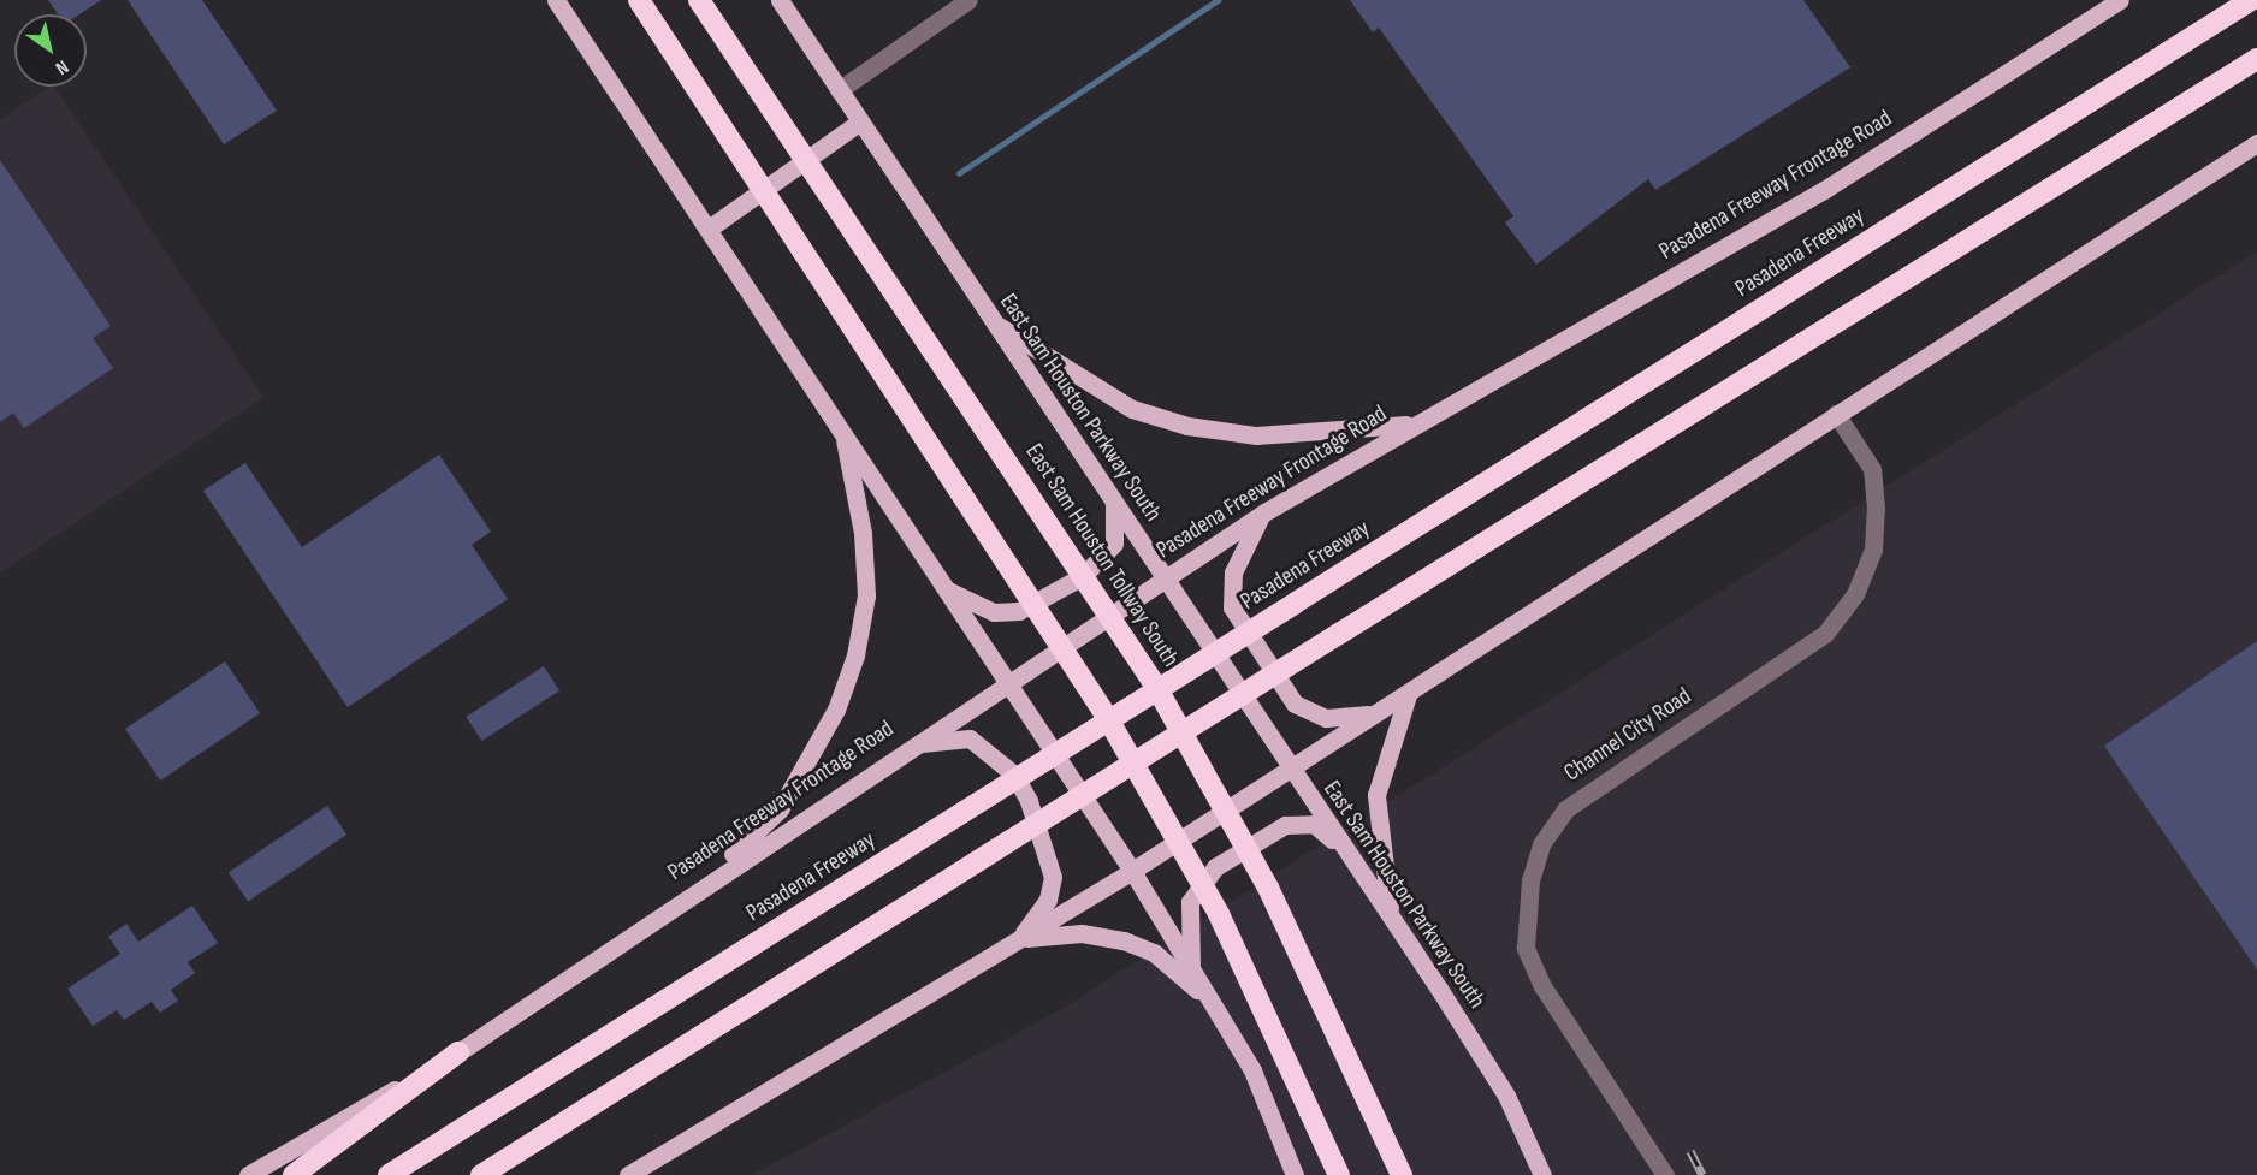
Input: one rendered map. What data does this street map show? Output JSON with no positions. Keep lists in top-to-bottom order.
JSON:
{
  "streets": {
    "highway": ["Pasadena Freeway", "East Sam Houston Tollway South"],
    "main road": ["Pasadena Freeway Frontage Road", "East Sam Houston Parkway South"],
    "street": ["Channel City Road"]
  },
  "crossings": [
    ["Pasadena Freeway Frontage Road", "East Sam Houston Parkway South"]
  ],
  "north": "bottom right"
}
